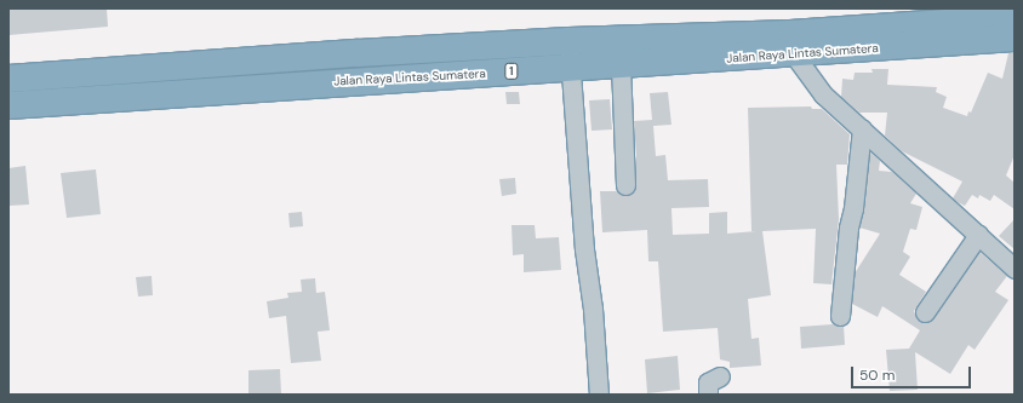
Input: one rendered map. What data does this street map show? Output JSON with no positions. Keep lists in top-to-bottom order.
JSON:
{
  "streets": {
    "highway": ["Jalan Raya Lintas Sumatera", "1"]
  },
  "scale_bar": "50 m"
}
